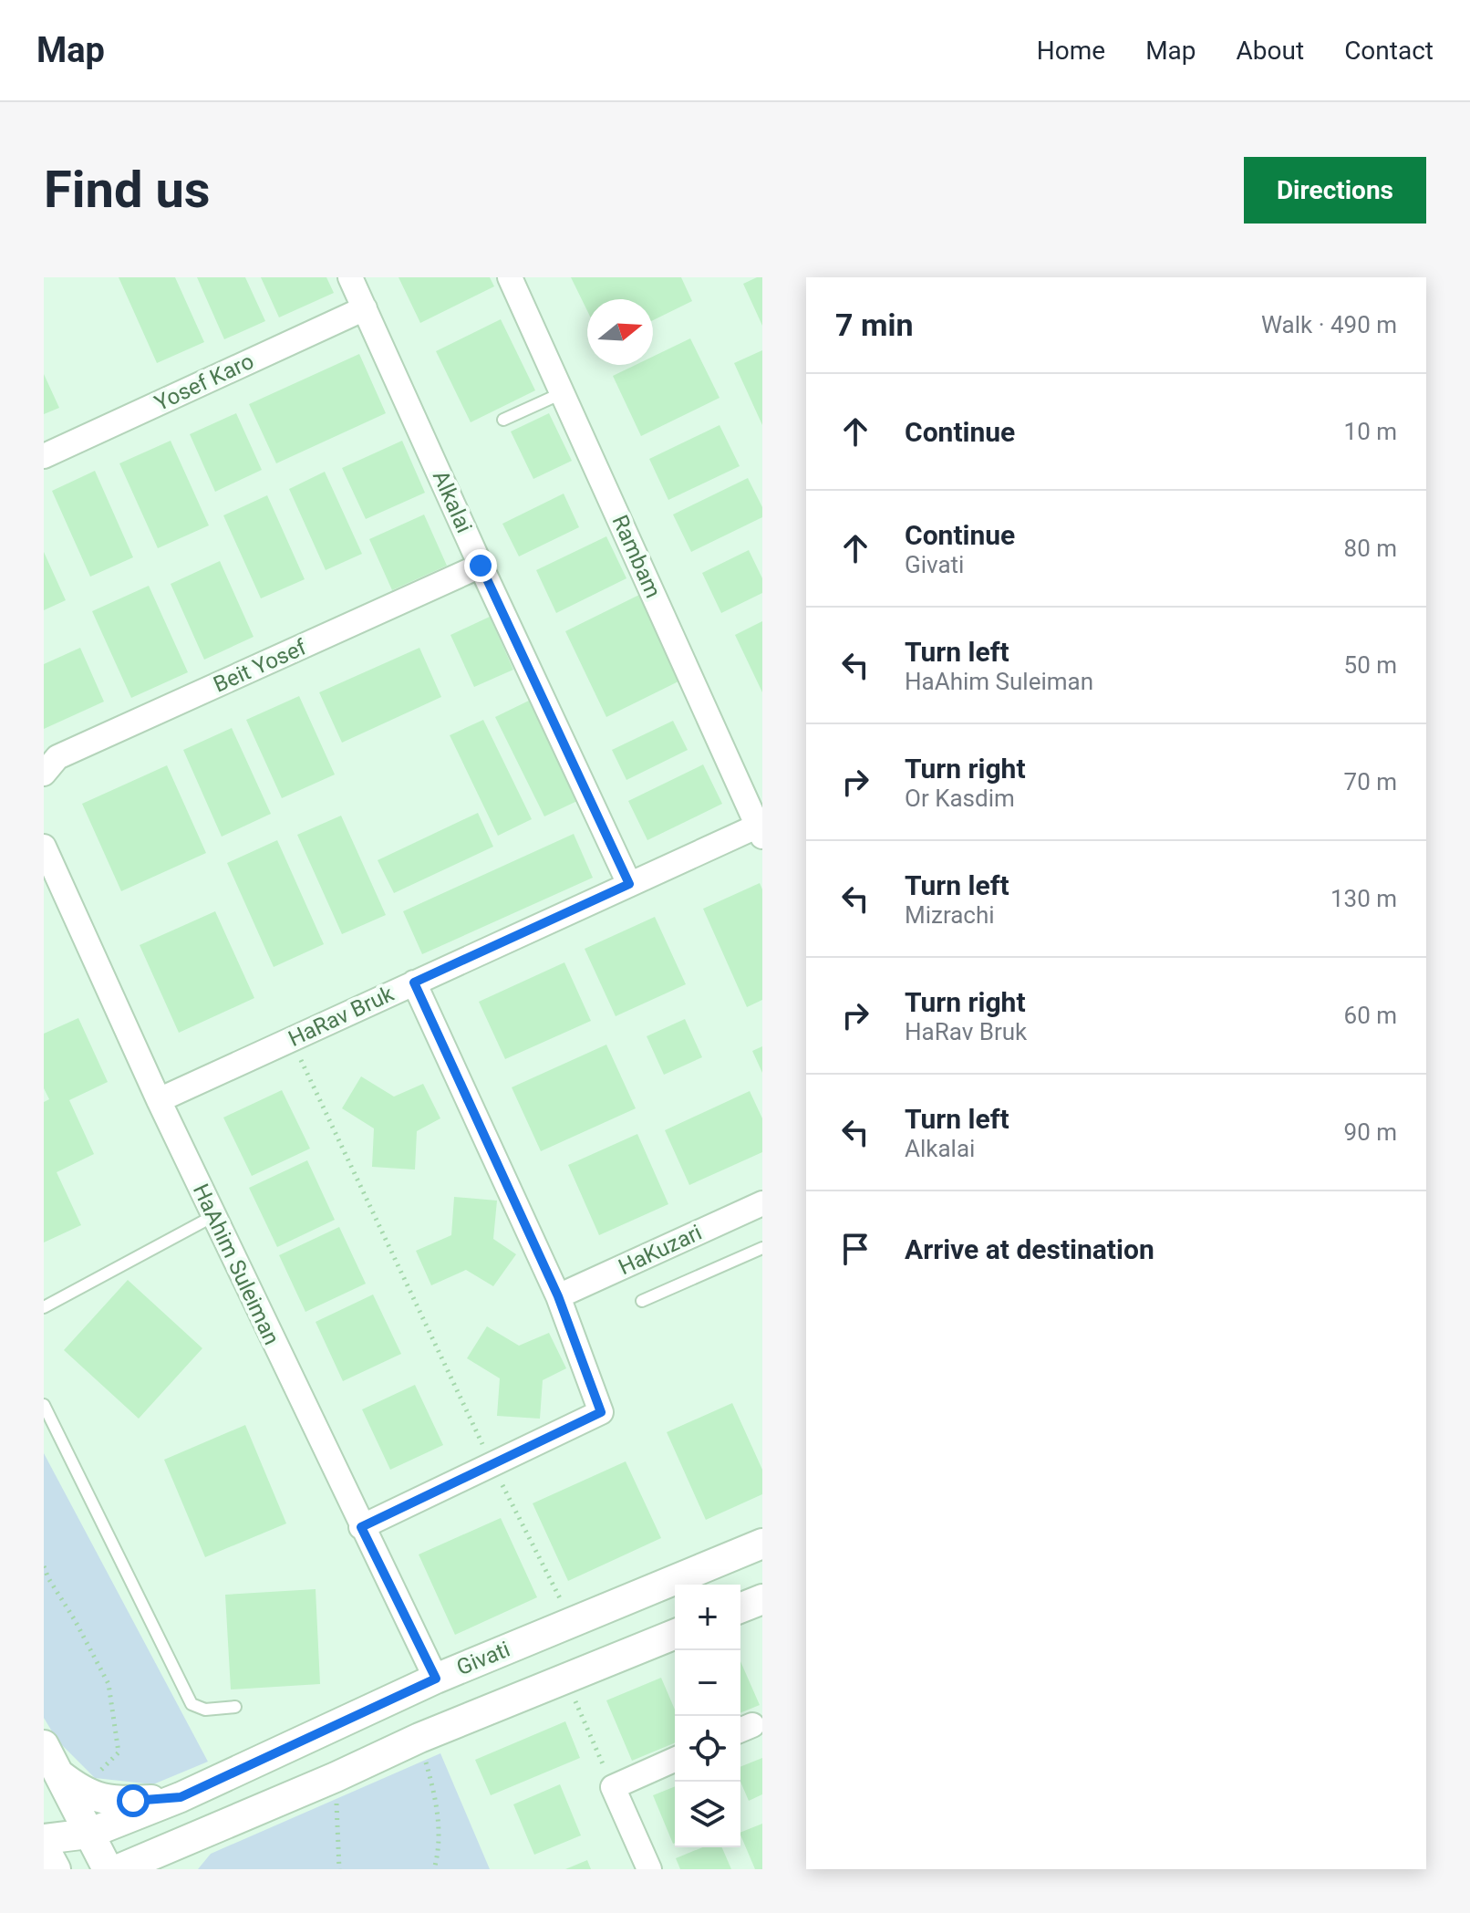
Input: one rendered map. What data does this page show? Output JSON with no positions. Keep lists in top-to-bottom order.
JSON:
{
  "streets": {
    "street": [
      "Yosef Karo",
      "Alkalai",
      "Rambam",
      "Beit Yosef",
      "HaRav Bruk",
      "HaKuzari",
      "HaAhim Suleiman",
      "Givati"
    ]
  },
  "crossings": [
    ["Yosef Karo", "Alkalai"],
    ["Alkalai", "Beit Yosef"],
    ["Alkalai", "HaRav Bruk"],
    ["Rambam", "HaRav Bruk"],
    ["HaRav Bruk", "HaAhim Suleiman"],
    ["HaAhim Suleiman", "Givati"]
  ],
  "north": "right",
  "page": {
    "header": "Map",
    "nav": [
      "Home",
      "Map",
      "About",
      "Contact"
    ],
    "buttons": "Directions",
    "title": "Find us",
    "heading": ["7 min", "Walk · 490 m"],
    "list": [
      ["Continue", "10 m"],
      ["Continue", "Givati", "80 m"],
      ["Turn left", "HaAhim Suleiman", "50 m"],
      ["Turn right", "Or Kasdim", "70 m"],
      ["Turn left", "Mizrachi", "130 m"],
      ["Turn right", "HaRav Bruk", "60 m"],
      ["Turn left", "Alkalai", "90 m"],
      "Arrive at destination"
    ],
    "map_buttons": ["+", "−"]
  }
}
